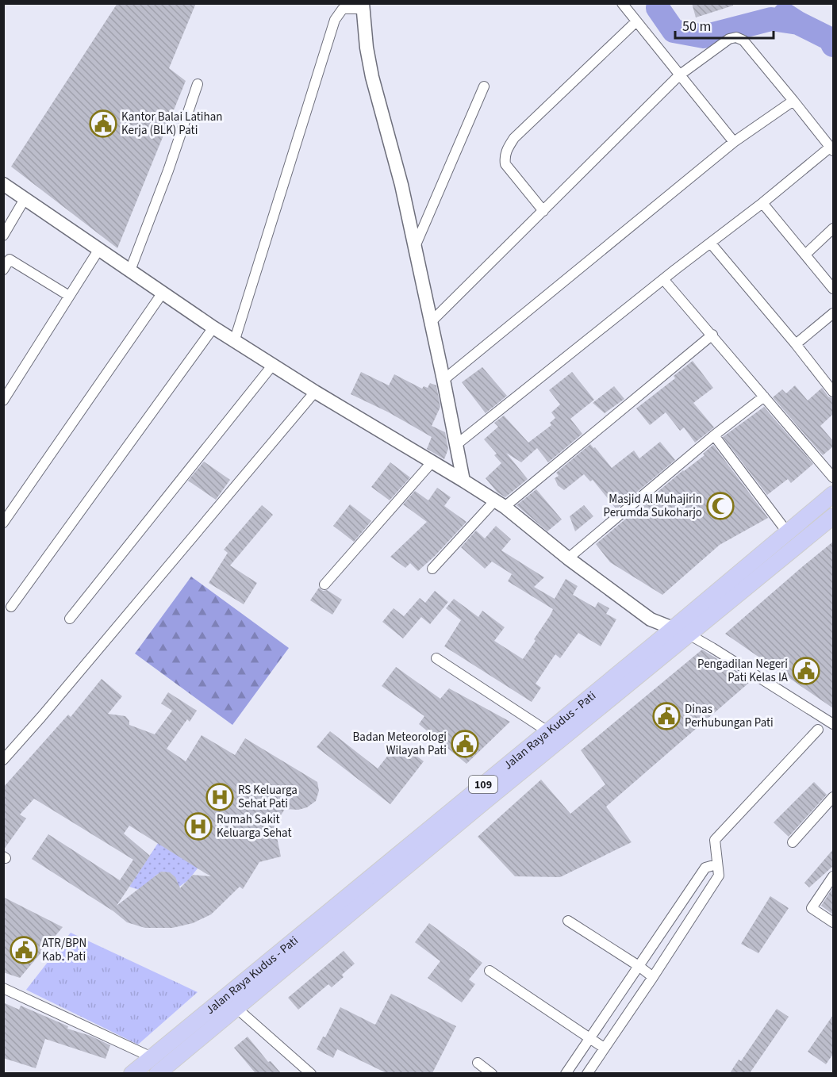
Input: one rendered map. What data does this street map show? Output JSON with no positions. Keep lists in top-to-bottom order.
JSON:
{
  "streets": {
    "main road": ["Jalan Raya Kudus - Pati", "109"]
  },
  "places": {
    "public building": [
      "Kantor Balai Latihan Kerja (BLK) Pati",
      "Pengadilan Negeri Pati Kelas IA",
      "Dinas Perhubungan Pati",
      "Badan Meteorologi Wilayah Pati",
      "ATR/BPN Kab. Pati"
    ],
    "mosque": ["Masjid Al Muhajirin Perumda Sukoharjo"],
    "hospital": ["RS Keluarga Sehat Pati", "Rumah Sakit Keluarga Sehat"]
  },
  "scale_bar": "50 m"
}
